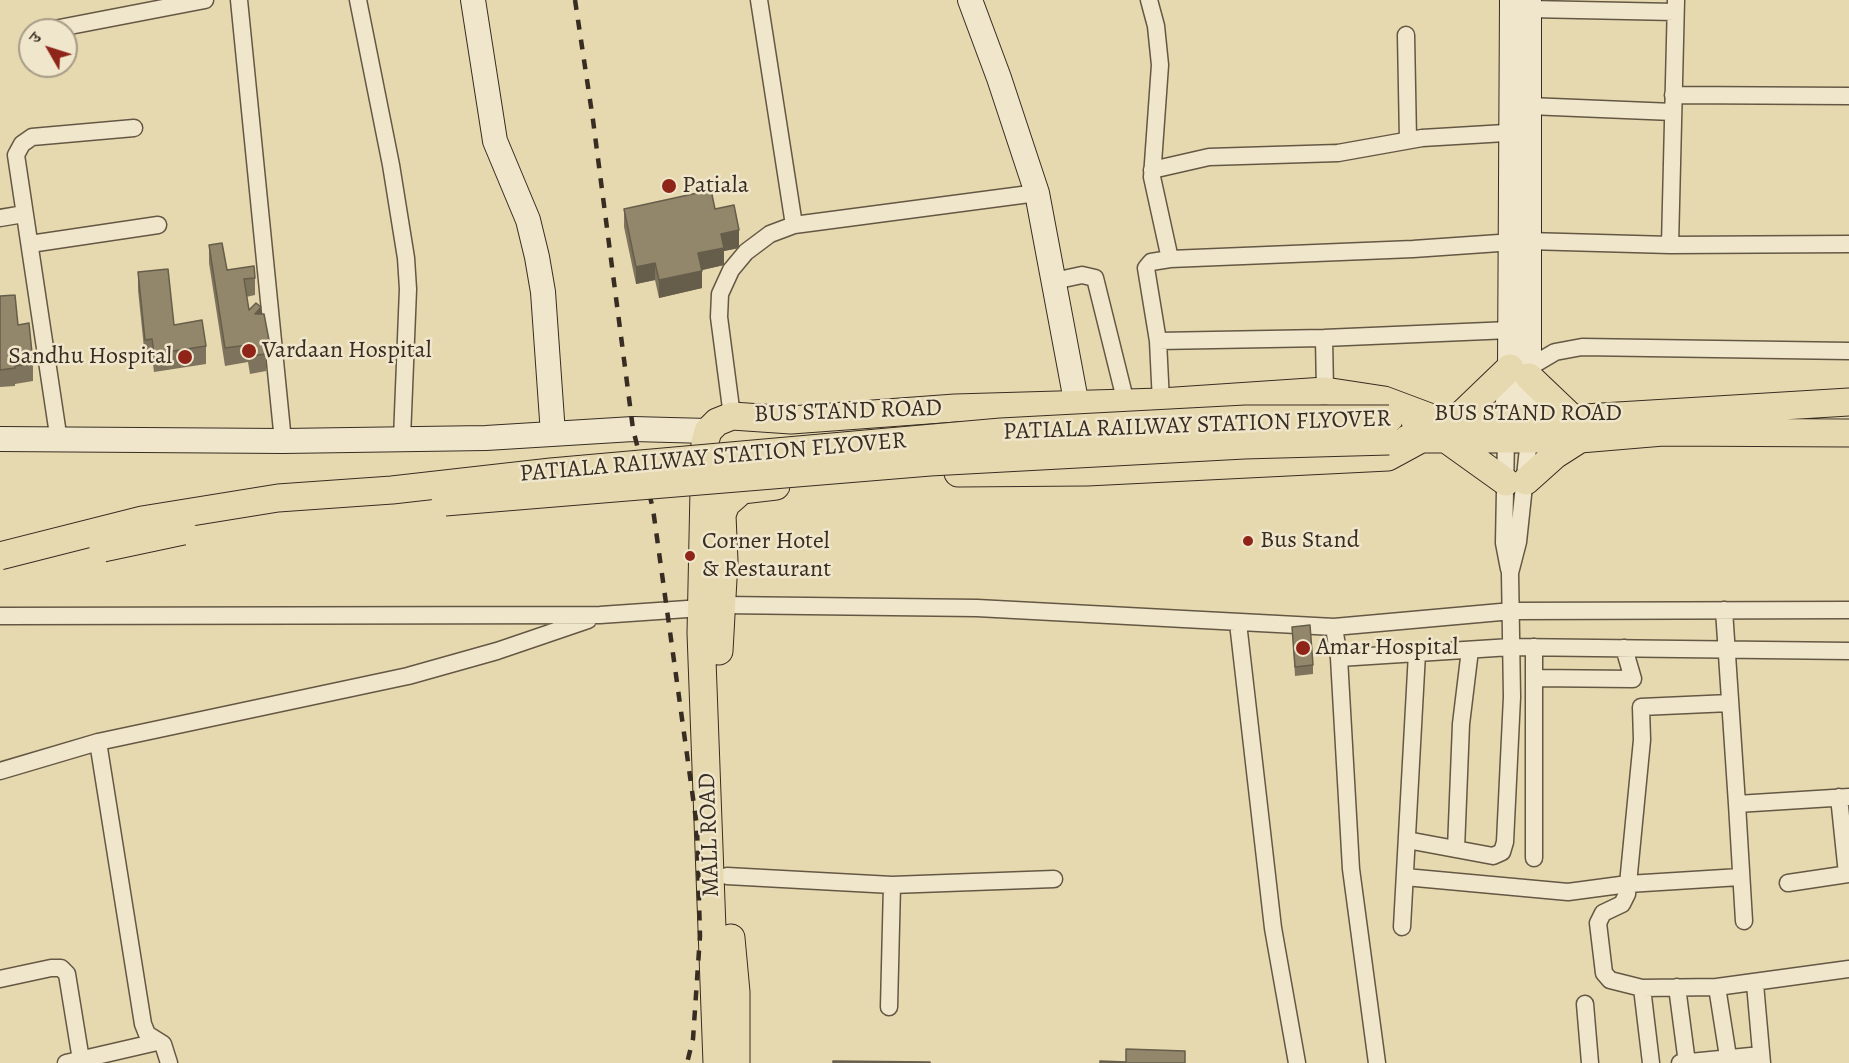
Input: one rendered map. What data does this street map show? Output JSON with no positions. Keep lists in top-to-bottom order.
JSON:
{
  "streets": {
    "main road": ["BUS STAND ROAD", "PATIALA RAILWAY STATION FLYOVER", "MALL ROAD"]
  },
  "crossings": [
    ["BUS STAND ROAD", "PATIALA RAILWAY STATION FLYOVER"],
    ["BUS STAND ROAD", "MALL ROAD"]
  ],
  "places": [
    "Patiala",
    "Vardaan Hospital",
    "Sandhu Hospital",
    "Bus Stand",
    "Corner Hotel & Restaurant",
    "Amar Hospital"
  ],
  "north": "top left"
}
